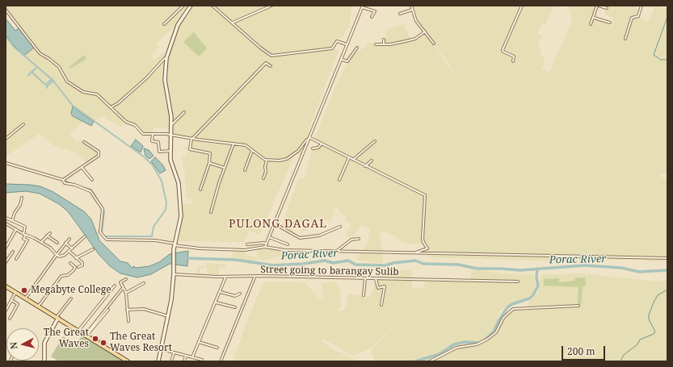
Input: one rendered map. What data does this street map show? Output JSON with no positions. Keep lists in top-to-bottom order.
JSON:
{
  "streets": {
    "street": ["Street going to barangay Sulib"]
  },
  "districts": ["PULONG DAGAL"],
  "water": ["Porac River"],
  "places": ["Megabyte College", "The Great Waves", "The Great Waves Resort"],
  "scale_bar": "200 m",
  "north": "left"
}
